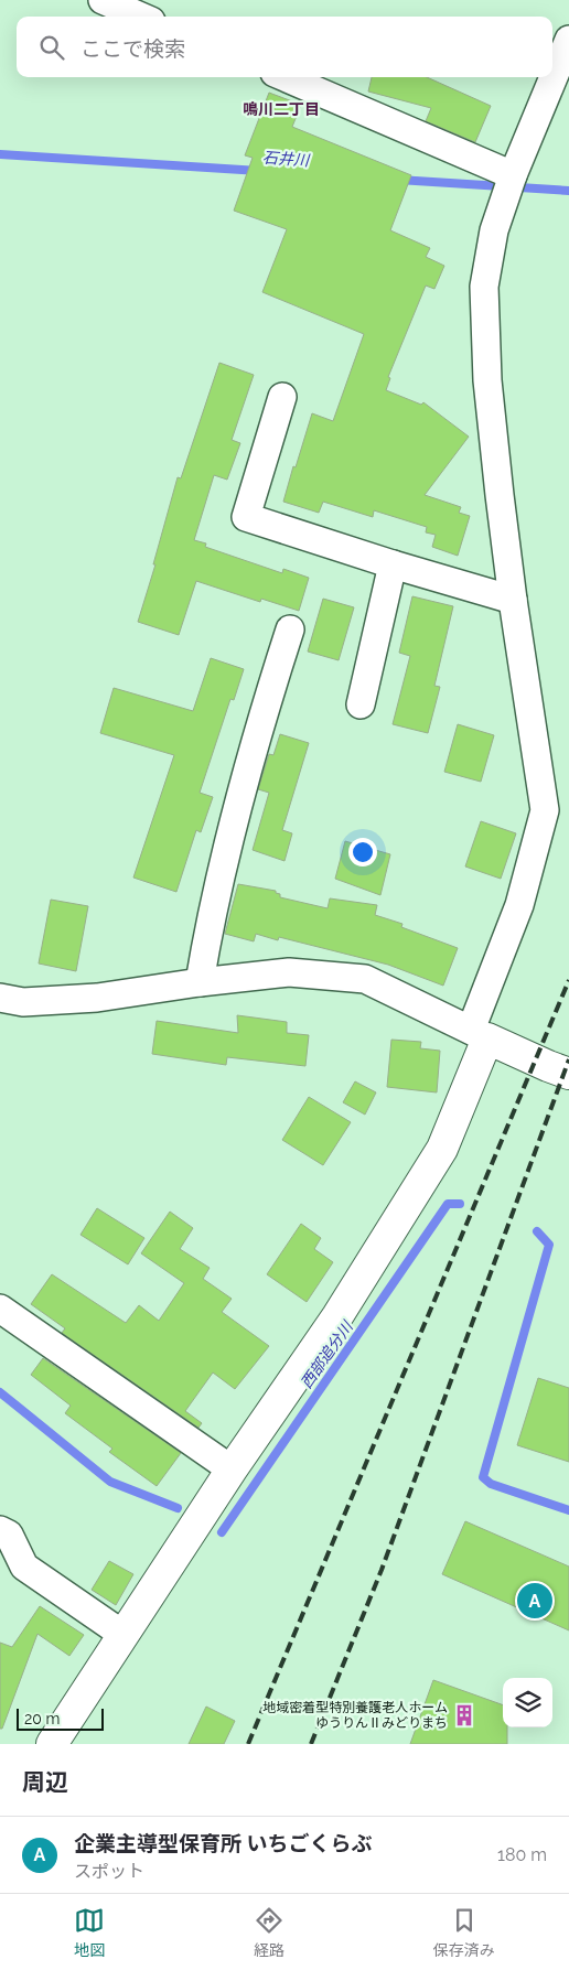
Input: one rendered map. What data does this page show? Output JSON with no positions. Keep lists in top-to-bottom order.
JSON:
{
  "districts": ["鳴川二丁目"],
  "water": ["石井川", "西部追分川"],
  "places": {
    "building": ["地域密着型特別養護老人ホーム ゆうりんⅡみどりまち"]
  },
  "scale_bar": "20 m",
  "page": {
    "search": "ここで検索",
    "pins": "A",
    "scale": "20 m",
    "heading": "周辺",
    "list": [
      {
        "mark": "A",
        "name": "企業主導型保育所 いちごくらぶ",
        "note": "スポット",
        "value": "180 m"
      }
    ],
    "nav": ["地図", "経路", "保存済み"]
  }
}
